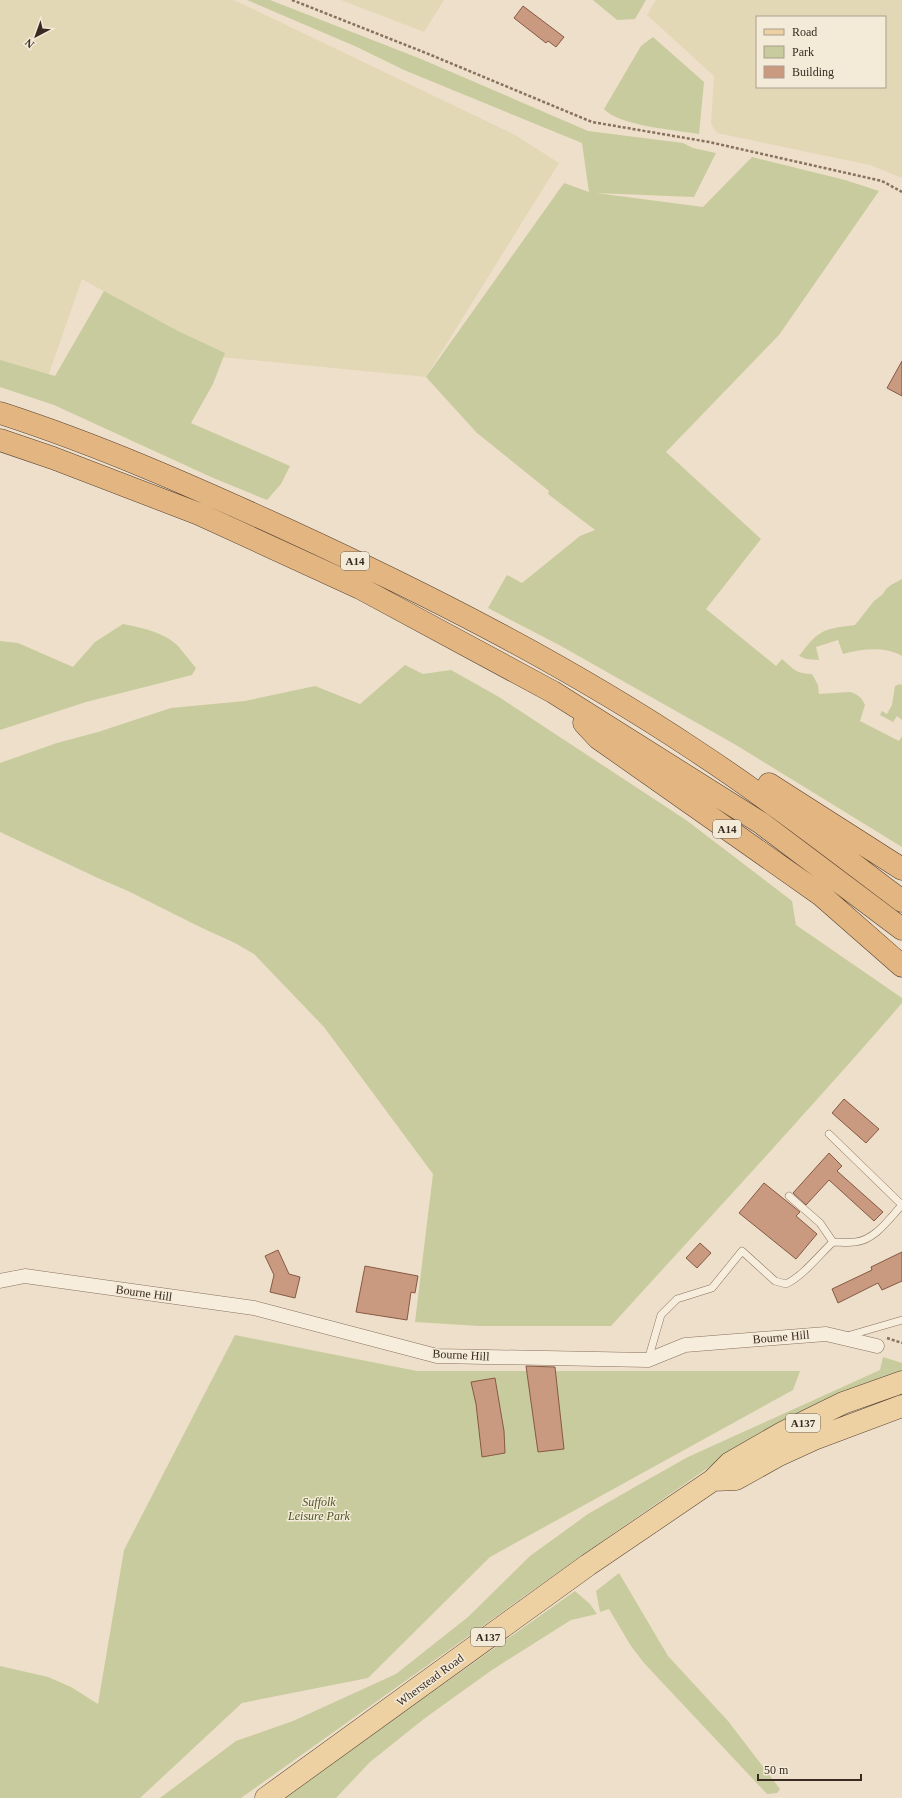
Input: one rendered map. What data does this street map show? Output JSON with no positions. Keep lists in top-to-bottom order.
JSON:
{
  "streets": {
    "highway": ["A14"],
    "main road": ["A137", "Wherstead Road"],
    "street": ["Bourne Hill"]
  },
  "parks": ["Suffolk Leisure Park"],
  "legend": ["Road", "Park", "Building"],
  "scale_bar": "50 m",
  "north": "bottom left"
}
